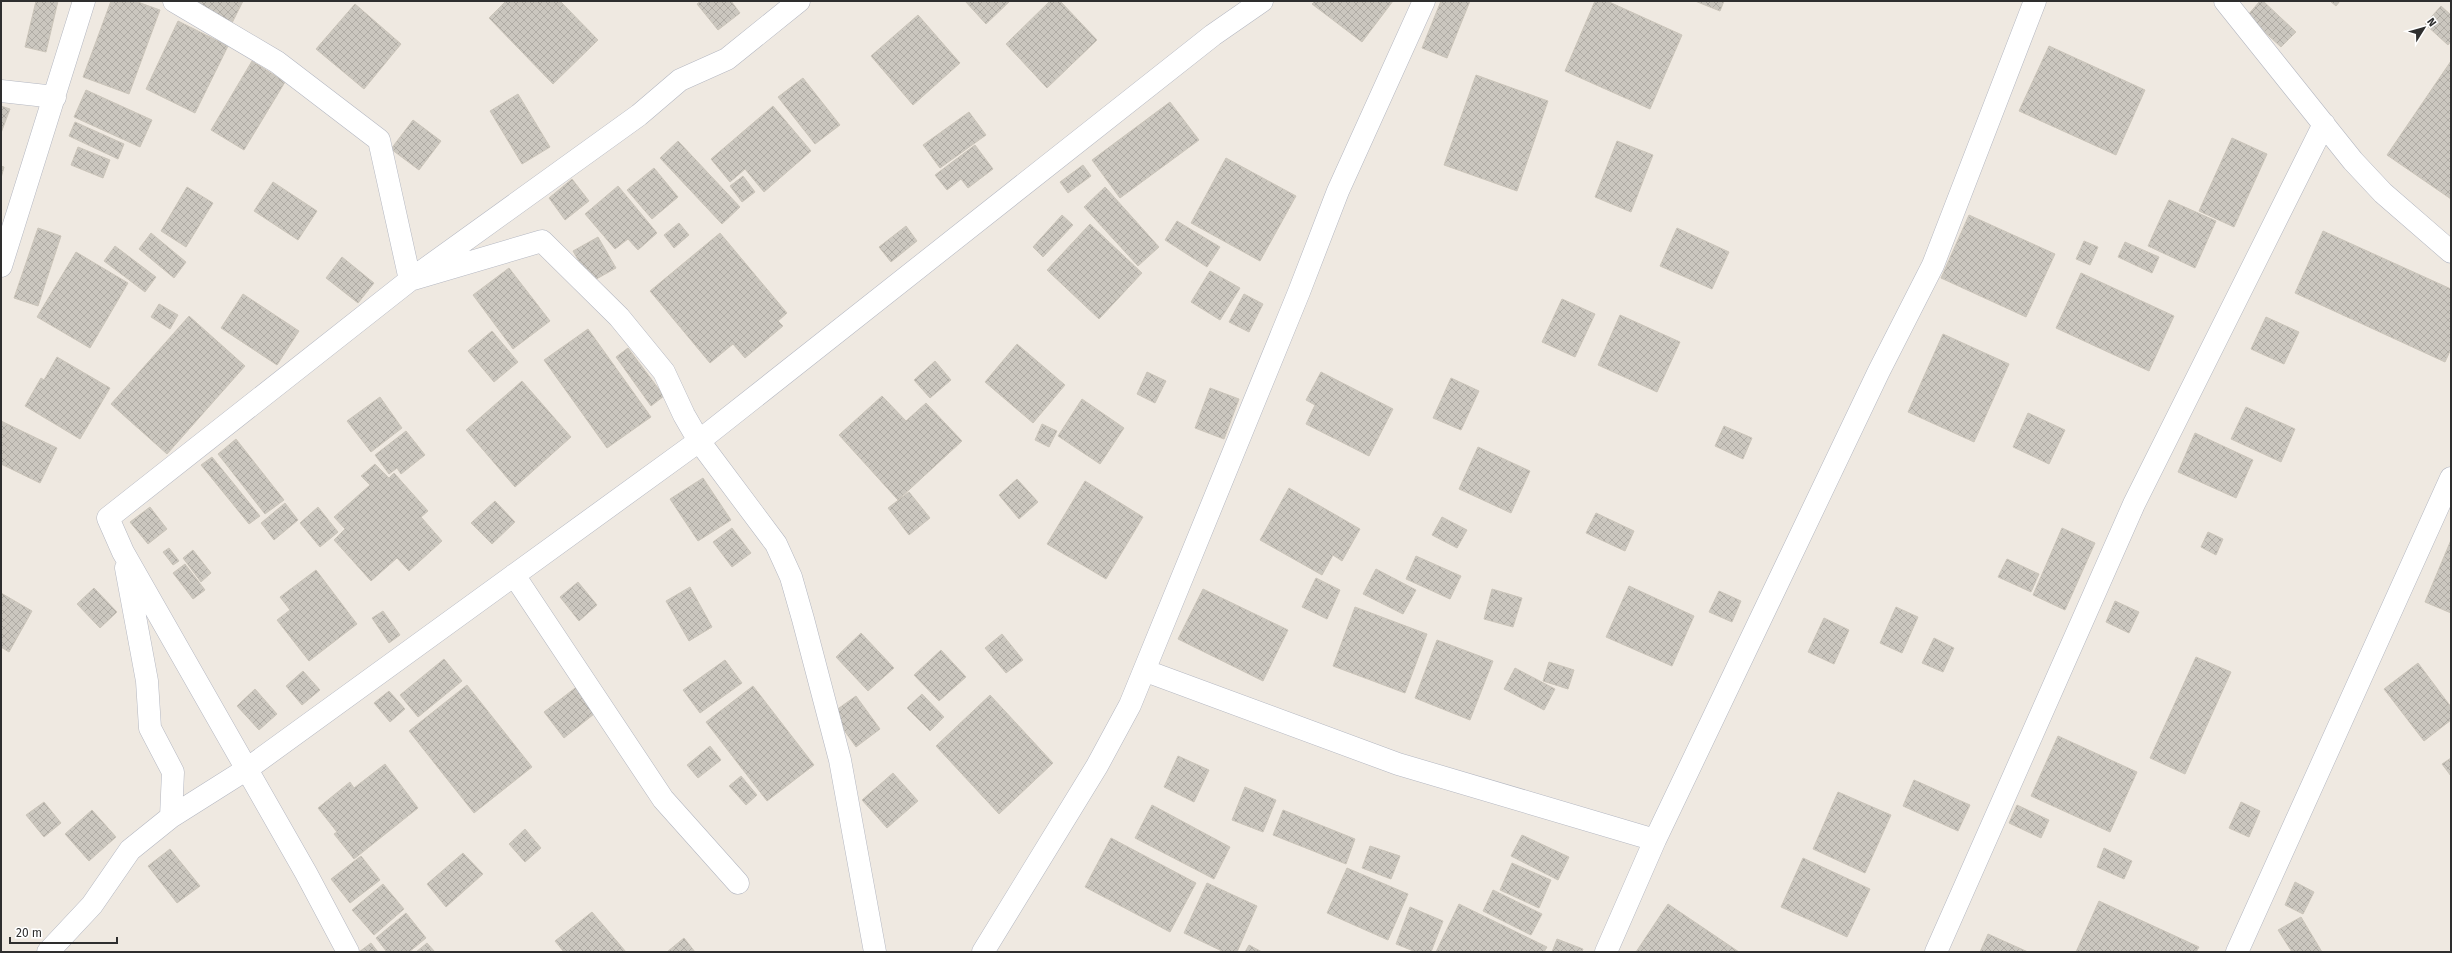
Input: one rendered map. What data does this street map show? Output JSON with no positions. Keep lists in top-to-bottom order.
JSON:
{
  "scale_bar": "20 m",
  "north": "top right"
}
